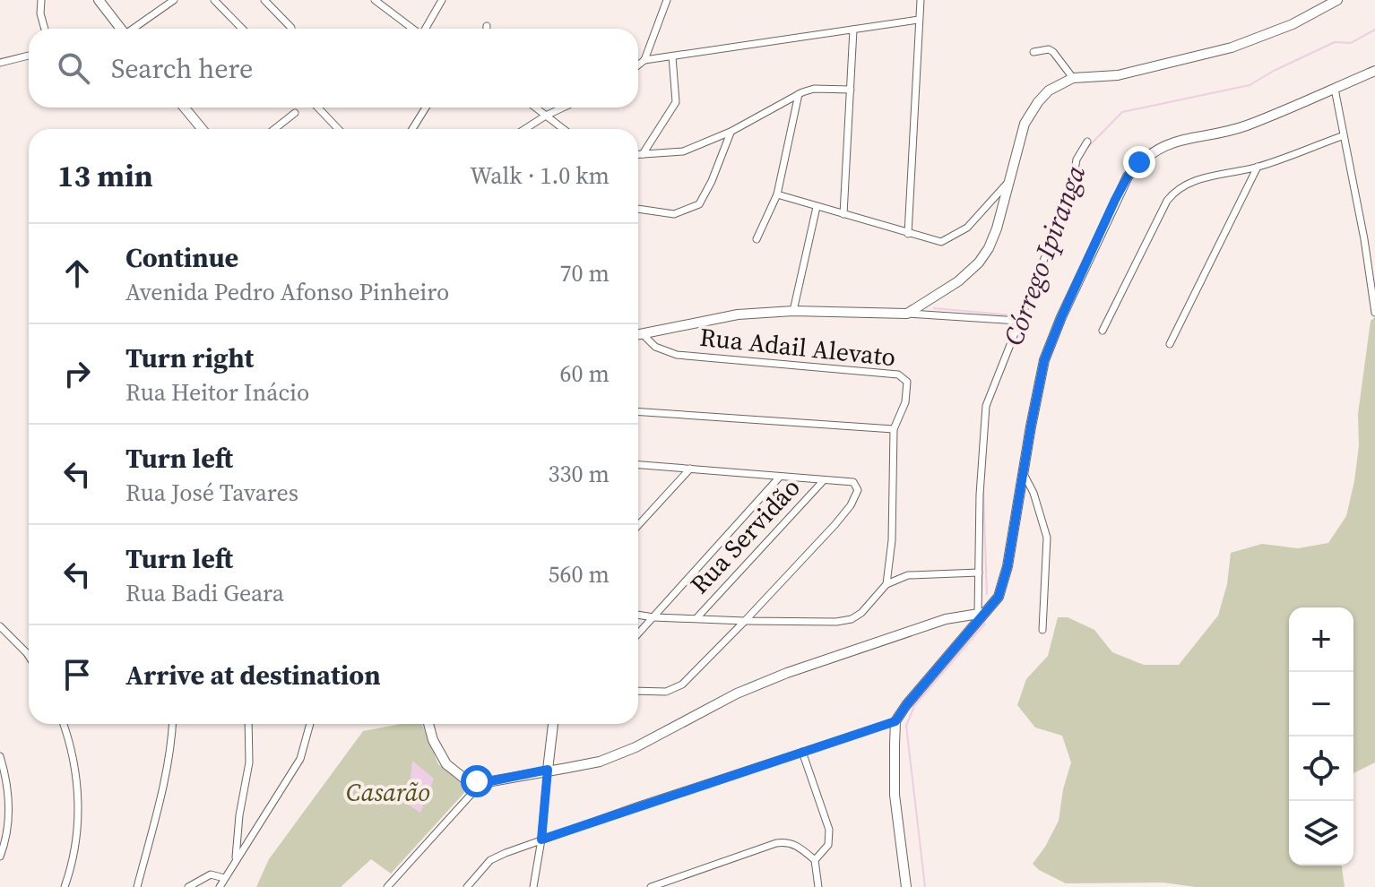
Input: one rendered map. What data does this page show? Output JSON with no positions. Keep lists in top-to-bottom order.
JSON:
{
  "streets": {
    "street": ["Rua Adail Alevato", "Rua Servidão"]
  },
  "water": ["Córrego Ipiranga"],
  "parks": ["Casarão"],
  "page": {
    "search": "Search here",
    "heading": ["13 min", "Walk · 1.0 km"],
    "list": [
      ["Continue", "Avenida Pedro Afonso Pinheiro", "70 m"],
      ["Turn right", "Rua Heitor Inácio", "60 m"],
      ["Turn left", "Rua José Tavares", "330 m"],
      ["Turn left", "Rua Badi Geara", "560 m"],
      "Arrive at destination"
    ],
    "map_buttons": ["+", "−"]
  }
}
